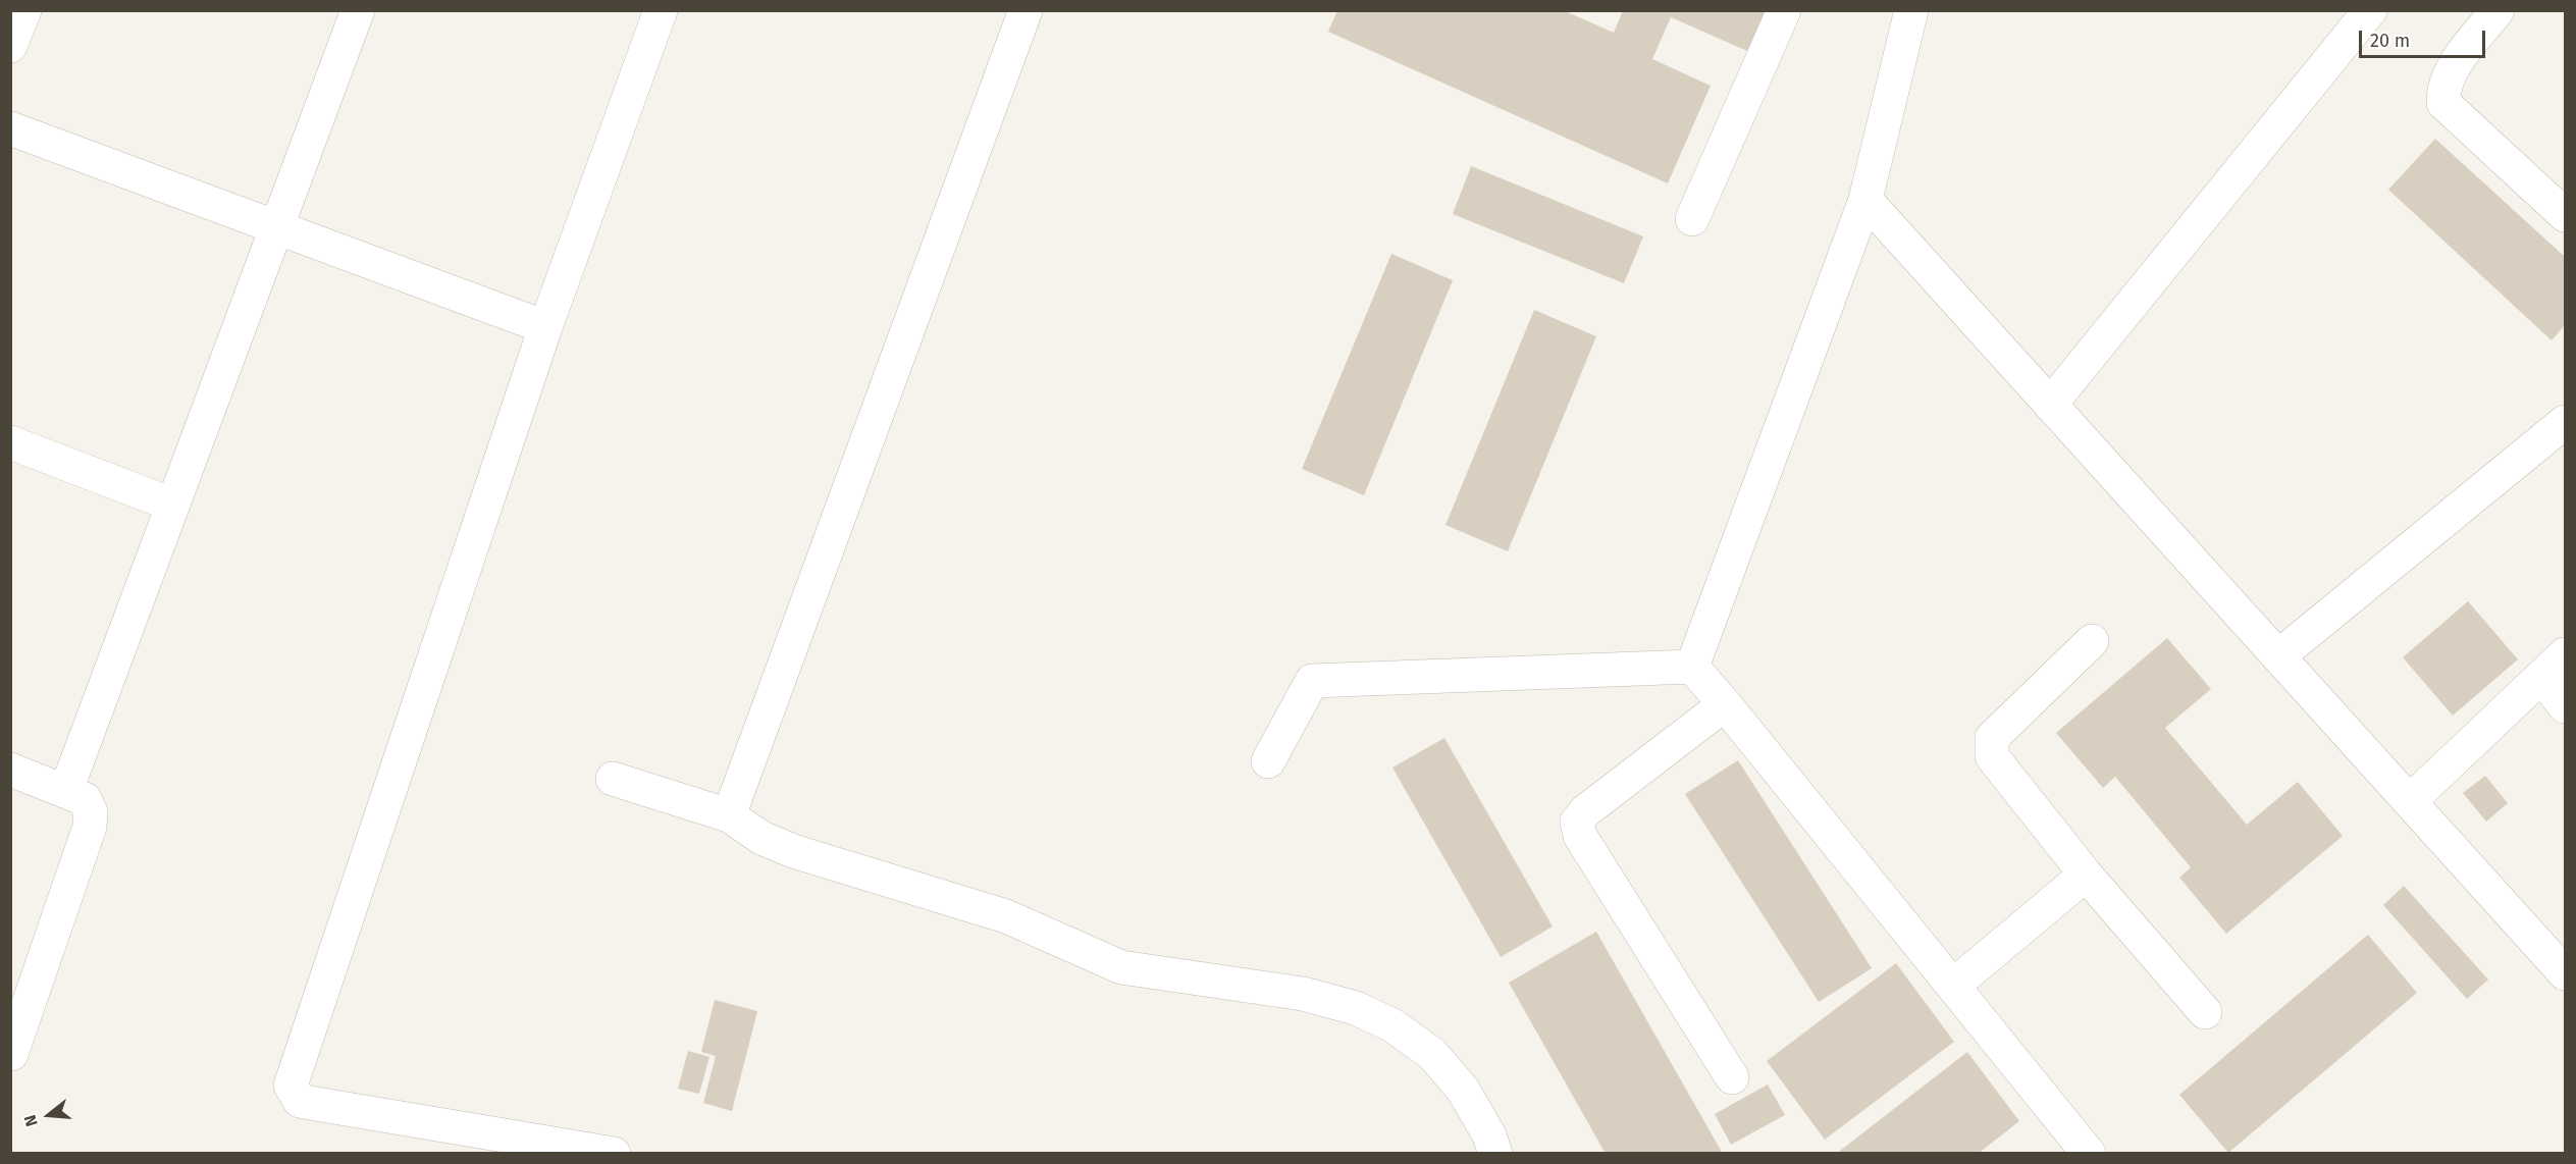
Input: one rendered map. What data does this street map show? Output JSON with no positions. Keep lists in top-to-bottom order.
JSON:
{
  "scale_bar": "20 m",
  "north": "left"
}
